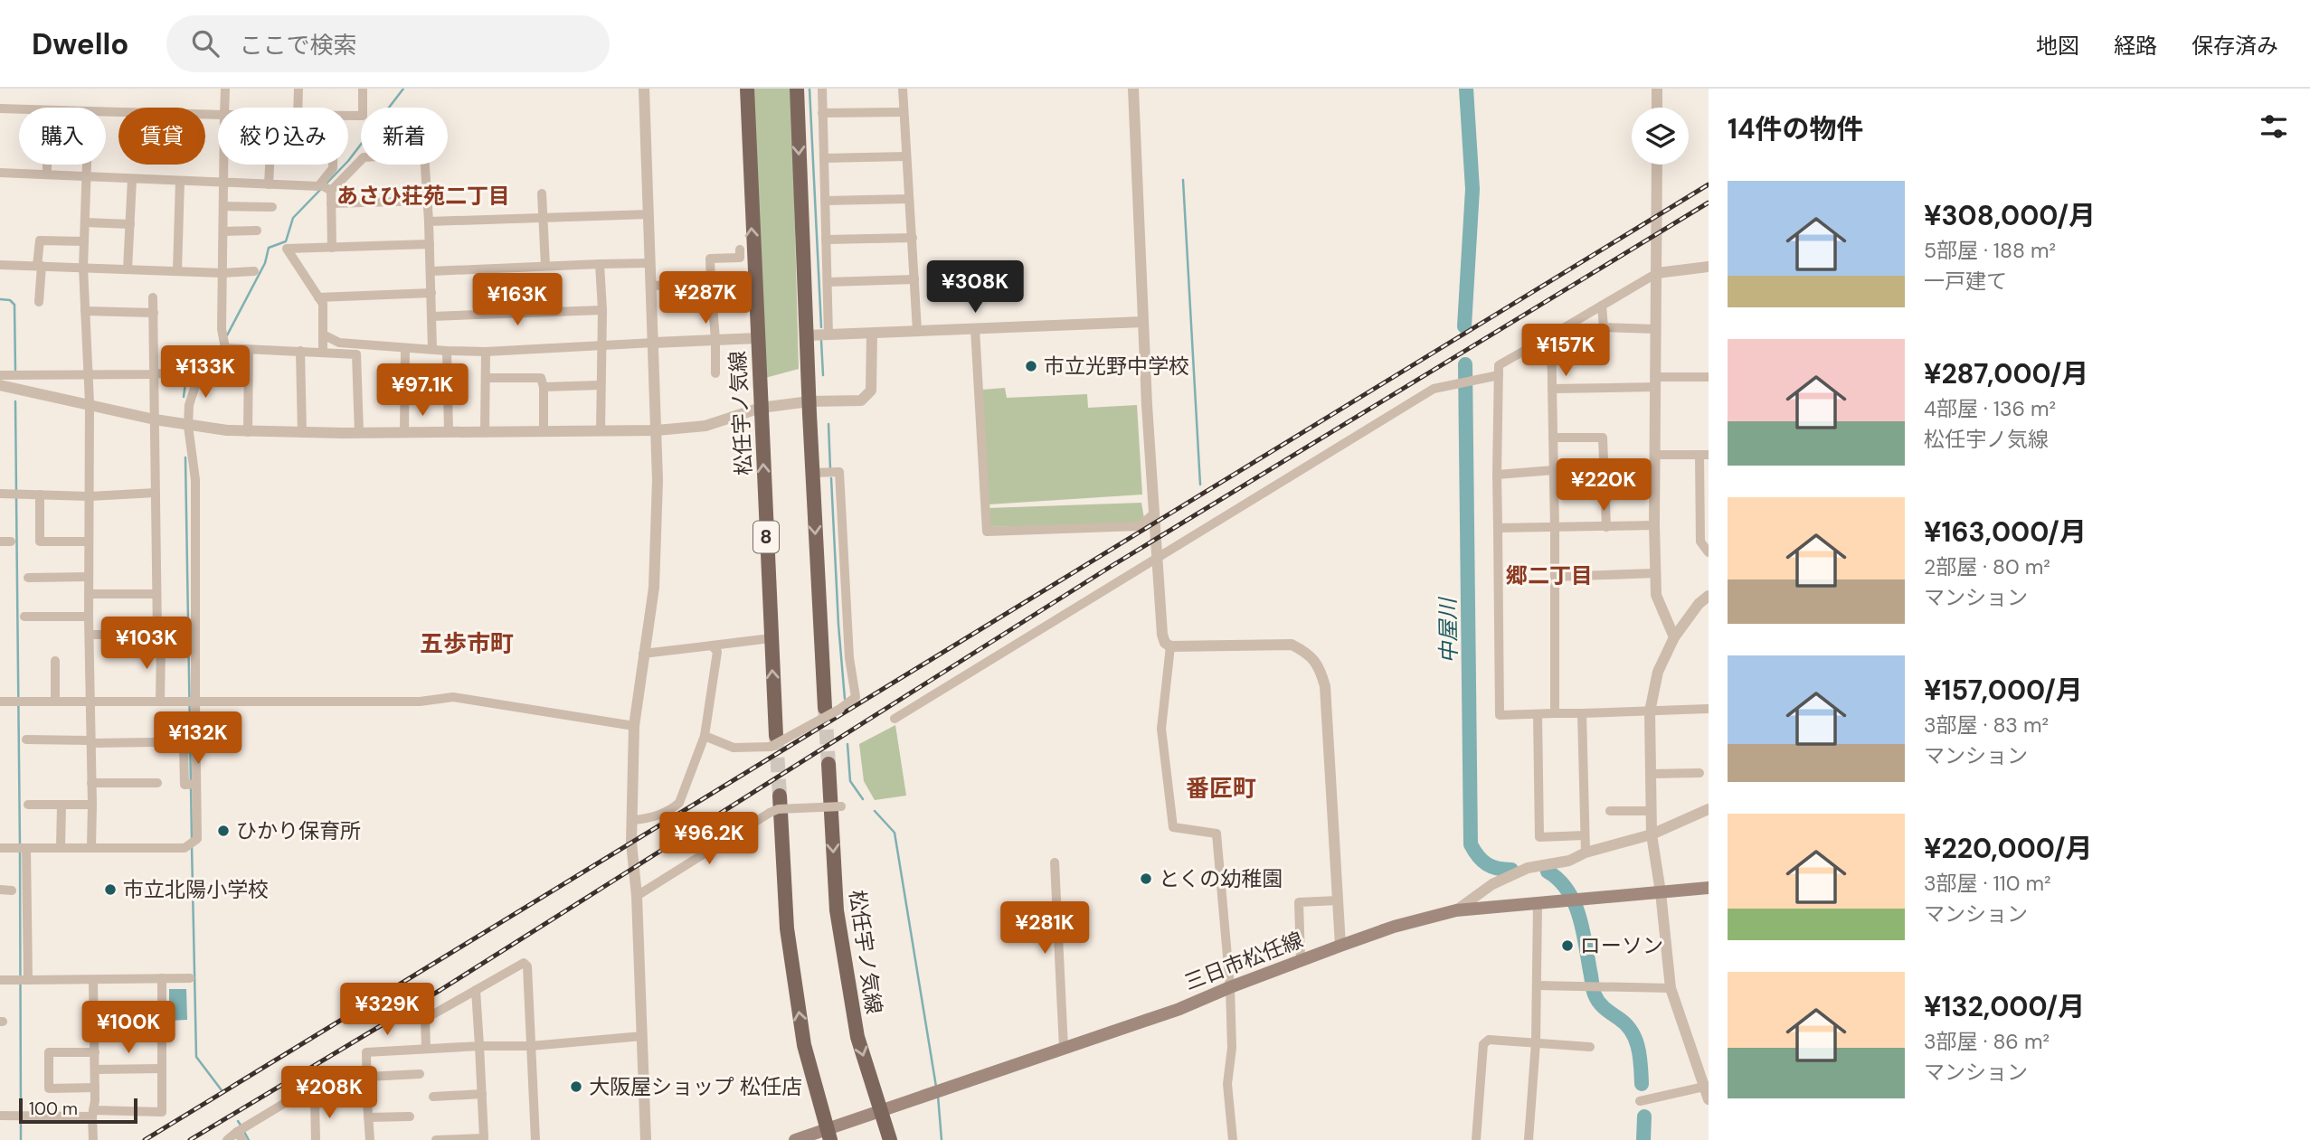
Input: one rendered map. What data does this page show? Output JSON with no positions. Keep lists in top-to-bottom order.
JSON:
{
  "streets": {
    "main road": ["松任宇ノ気線", "8", "三日市松任線"]
  },
  "crossings": [
    ["松任宇ノ気線", "三日市松任線"]
  ],
  "districts": [
    "あさひ荘苑二丁目",
    "郷二丁目",
    "五歩市町",
    "番匠町"
  ],
  "water": ["中屋川"],
  "places": [
    "市立光野中学校",
    "ひかり保育所",
    "とくの幼稚園",
    "市立北陽小学校",
    "ローソン",
    "大阪屋ショップ 松任店"
  ],
  "scale_bar": "100 m",
  "page": {
    "header": "Dwello",
    "search": "ここで検索",
    "nav": ["地図", "経路", "保存済み"],
    "heading": "14件の物件",
    "chip": [
      "購入",
      "賃貸",
      "絞り込み",
      "新着"
    ],
    "list": [
      {
        "name": "¥308,000/月",
        "note": "5部屋 · 188 m² · 一戸建て"
      },
      {
        "name": "¥287,000/月",
        "note": "4部屋 · 136 m² · 松任宇ノ気線"
      },
      {
        "name": "¥163,000/月",
        "note": "2部屋 · 80 m² · マンション"
      },
      {
        "name": "¥157,000/月",
        "note": "3部屋 · 83 m² · マンション"
      },
      {
        "name": "¥220,000/月",
        "note": "3部屋 · 110 m² · マンション"
      },
      {
        "name": "¥132,000/月",
        "note": "3部屋 · 86 m² · マンション"
      }
    ],
    "price": [
      "¥308K",
      "¥287K",
      "¥163K",
      "¥157K",
      "¥133K",
      "¥97.1K",
      "¥220K",
      "¥103K",
      "¥132K",
      "¥96.2K",
      "¥281K",
      "¥329K",
      "¥100K",
      "¥208K"
    ],
    "scale": "100 m"
  }
}
